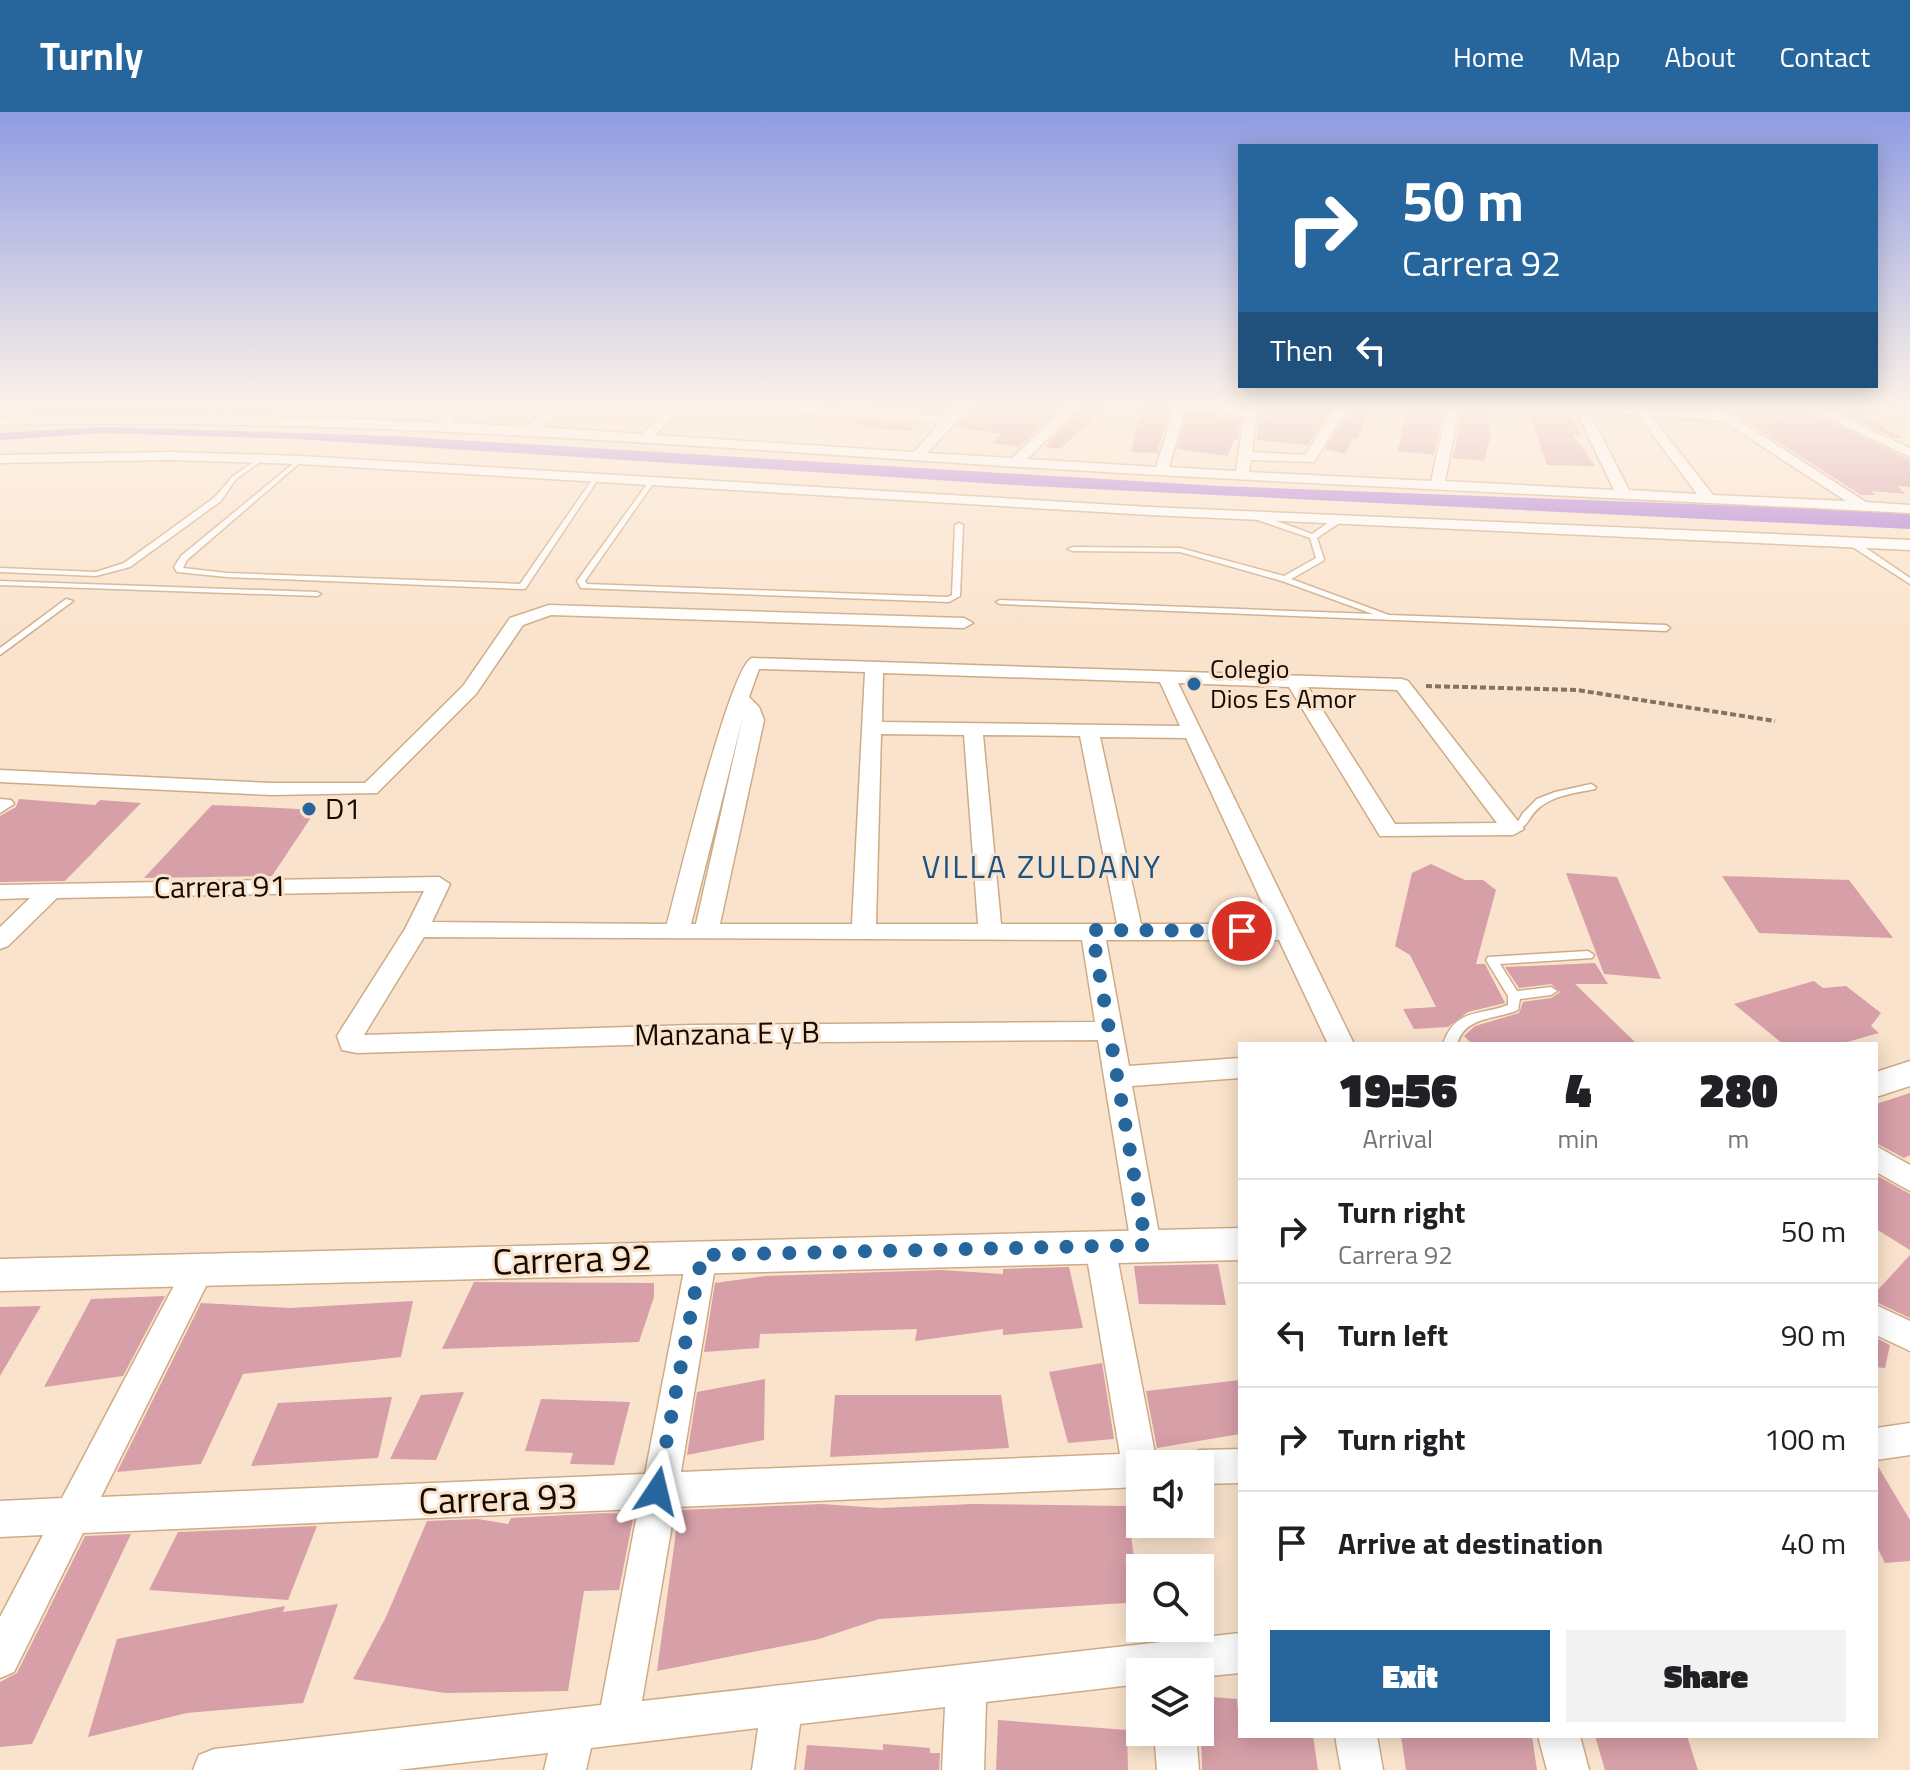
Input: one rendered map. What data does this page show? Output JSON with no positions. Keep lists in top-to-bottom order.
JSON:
{
  "streets": {
    "street": [
      "Carrera 91",
      "Manzana E y B",
      "Carrera 92",
      "Carrera 93"
    ]
  },
  "crossings": [
    ["Carrera 91", "Manzana E y B"]
  ],
  "districts": ["VILLA ZULDANY"],
  "places": ["Colegio Dios Es Amor", "D1"],
  "page": {
    "header": "Turnly",
    "nav": [
      "Home",
      "Map",
      "About",
      "Contact"
    ],
    "turn": ["50 m", "Carrera 92"],
    "then": "Then",
    "eta": [
      "19:56",
      "Arrival",
      "4",
      "min",
      "280",
      "m"
    ],
    "list": [
      {
        "name": "Turn right",
        "note": "Carrera 92",
        "value": "50 m"
      },
      {
        "name": "Turn left",
        "value": "90 m"
      },
      {
        "name": "Turn right",
        "value": "100 m"
      },
      {
        "name": "Arrive at destination",
        "value": "40 m"
      }
    ],
    "buttons": ["Exit", "Share"]
  }
}
